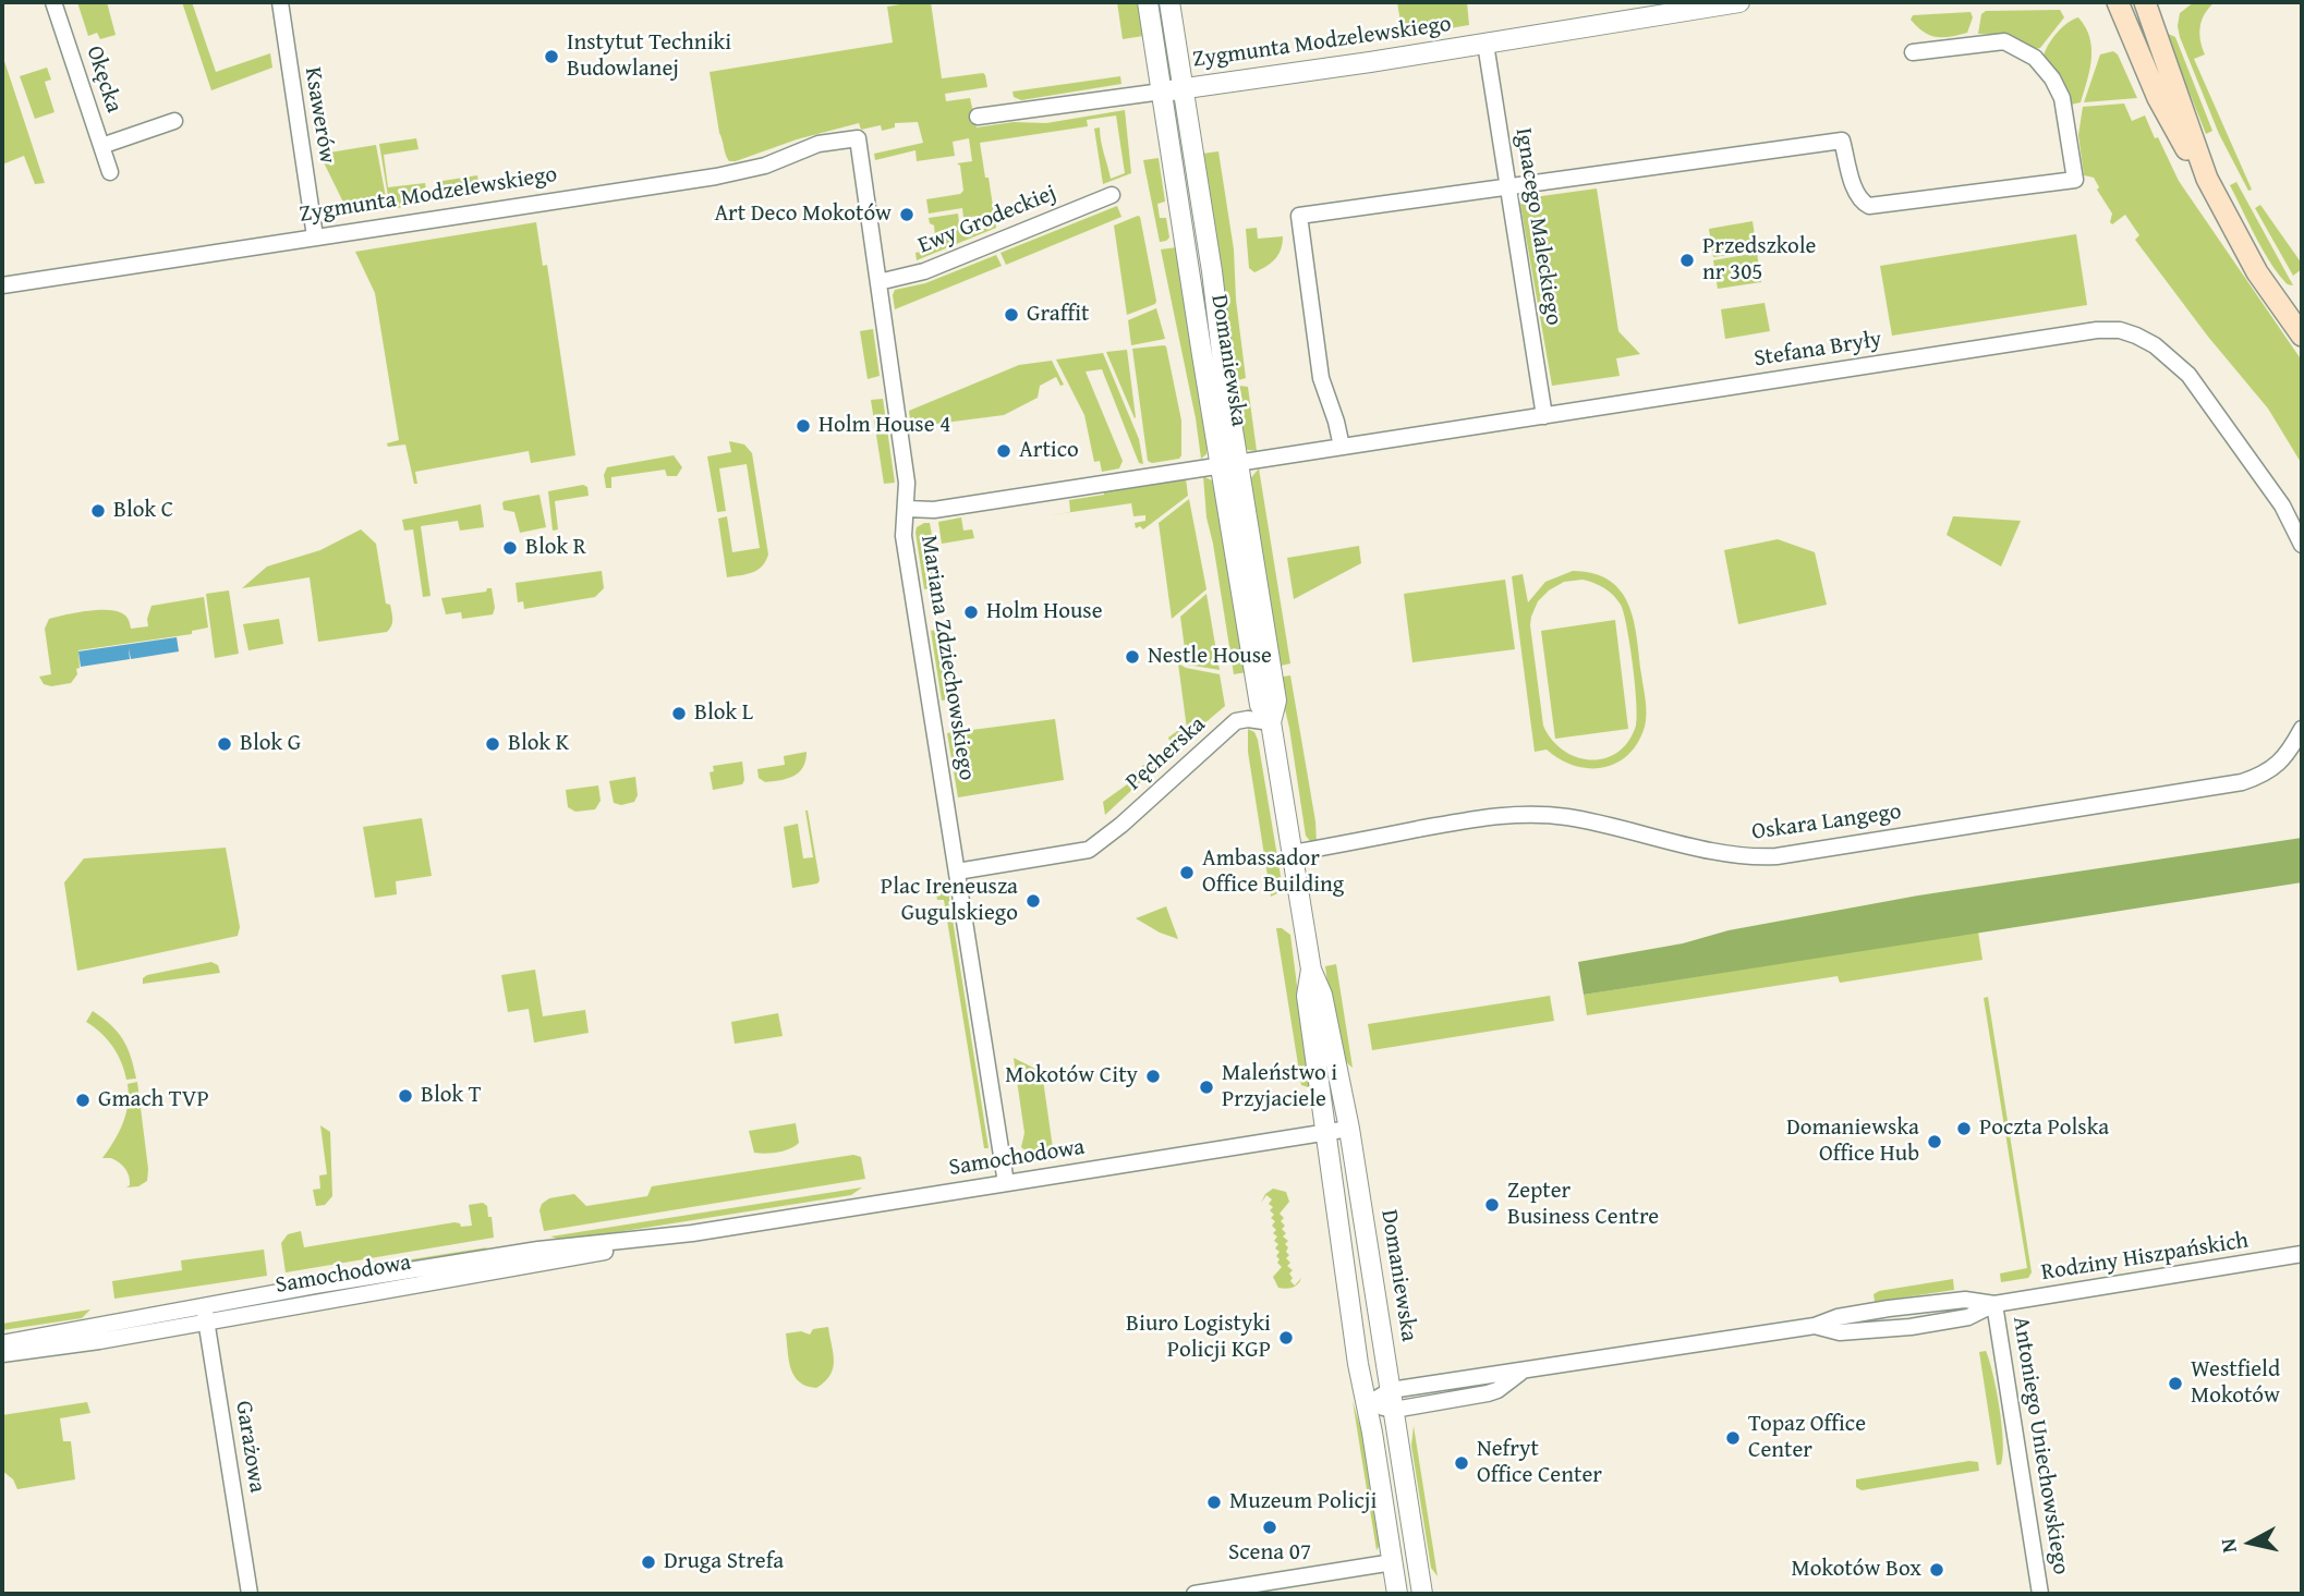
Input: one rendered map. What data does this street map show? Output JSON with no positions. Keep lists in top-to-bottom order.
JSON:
{
  "streets": {
    "street": [
      "Zygmunta Modzelewskiego",
      "Okęcka",
      "Ksawerów",
      "Ewy Grodeckiej",
      "Ignacego Maleckiego",
      "Stefana Bryły",
      "Domaniewska",
      "Mariana Zdziechowskiego",
      "Pęcherska",
      "Oskara Langego",
      "Samochodowa",
      "Rodziny Hiszpańskich",
      "Antoniego Uniechowskiego",
      "Garażowa"
    ]
  },
  "crossings": [
    ["Zygmunta Modzelewskiego", "Ksawerów"],
    ["Zygmunta Modzelewskiego", "Ignacego Maleckiego"],
    ["Zygmunta Modzelewskiego", "Domaniewska"],
    ["Zygmunta Modzelewskiego", "Mariana Zdziechowskiego"],
    ["Ewy Grodeckiej", "Mariana Zdziechowskiego"],
    ["Ignacego Maleckiego", "Stefana Bryły"],
    ["Stefana Bryły", "Domaniewska"],
    ["Stefana Bryły", "Mariana Zdziechowskiego"],
    ["Domaniewska", "Pęcherska"],
    ["Domaniewska", "Oskara Langego"],
    ["Domaniewska", "Samochodowa"],
    ["Domaniewska", "Rodziny Hiszpańskich"],
    ["Mariana Zdziechowskiego", "Pęcherska"],
    ["Mariana Zdziechowskiego", "Samochodowa"],
    ["Samochodowa", "Garażowa"],
    ["Rodziny Hiszpańskich", "Antoniego Uniechowskiego"]
  ],
  "places": [
    "Instytut Techniki Budowlanej",
    "Art Deco Mokotów",
    "Przedszkole nr 305",
    "Graffit",
    "Holm House 4",
    "Artico",
    "Blok C",
    "Blok R",
    "Holm House",
    "Nestle House",
    "Blok L",
    "Blok G",
    "Blok K",
    "Ambassador Office Building",
    "Plac Ireneusza Gugulskiego",
    "Mokotów City",
    "Maleństwo i Przyjaciele",
    "Blok T",
    "Gmach TVP",
    "Poczta Polska",
    "Domaniewska Office Hub",
    "Zepter Business Centre",
    "Biuro Logistyki Policji KGP",
    "Westfield Mokotów",
    "Topaz Office Center",
    "Nefryt Office Center",
    "Muzeum Policji",
    "Scena 07",
    "Druga Strefa",
    "Mokotów Box"
  ],
  "north": "left"
}
